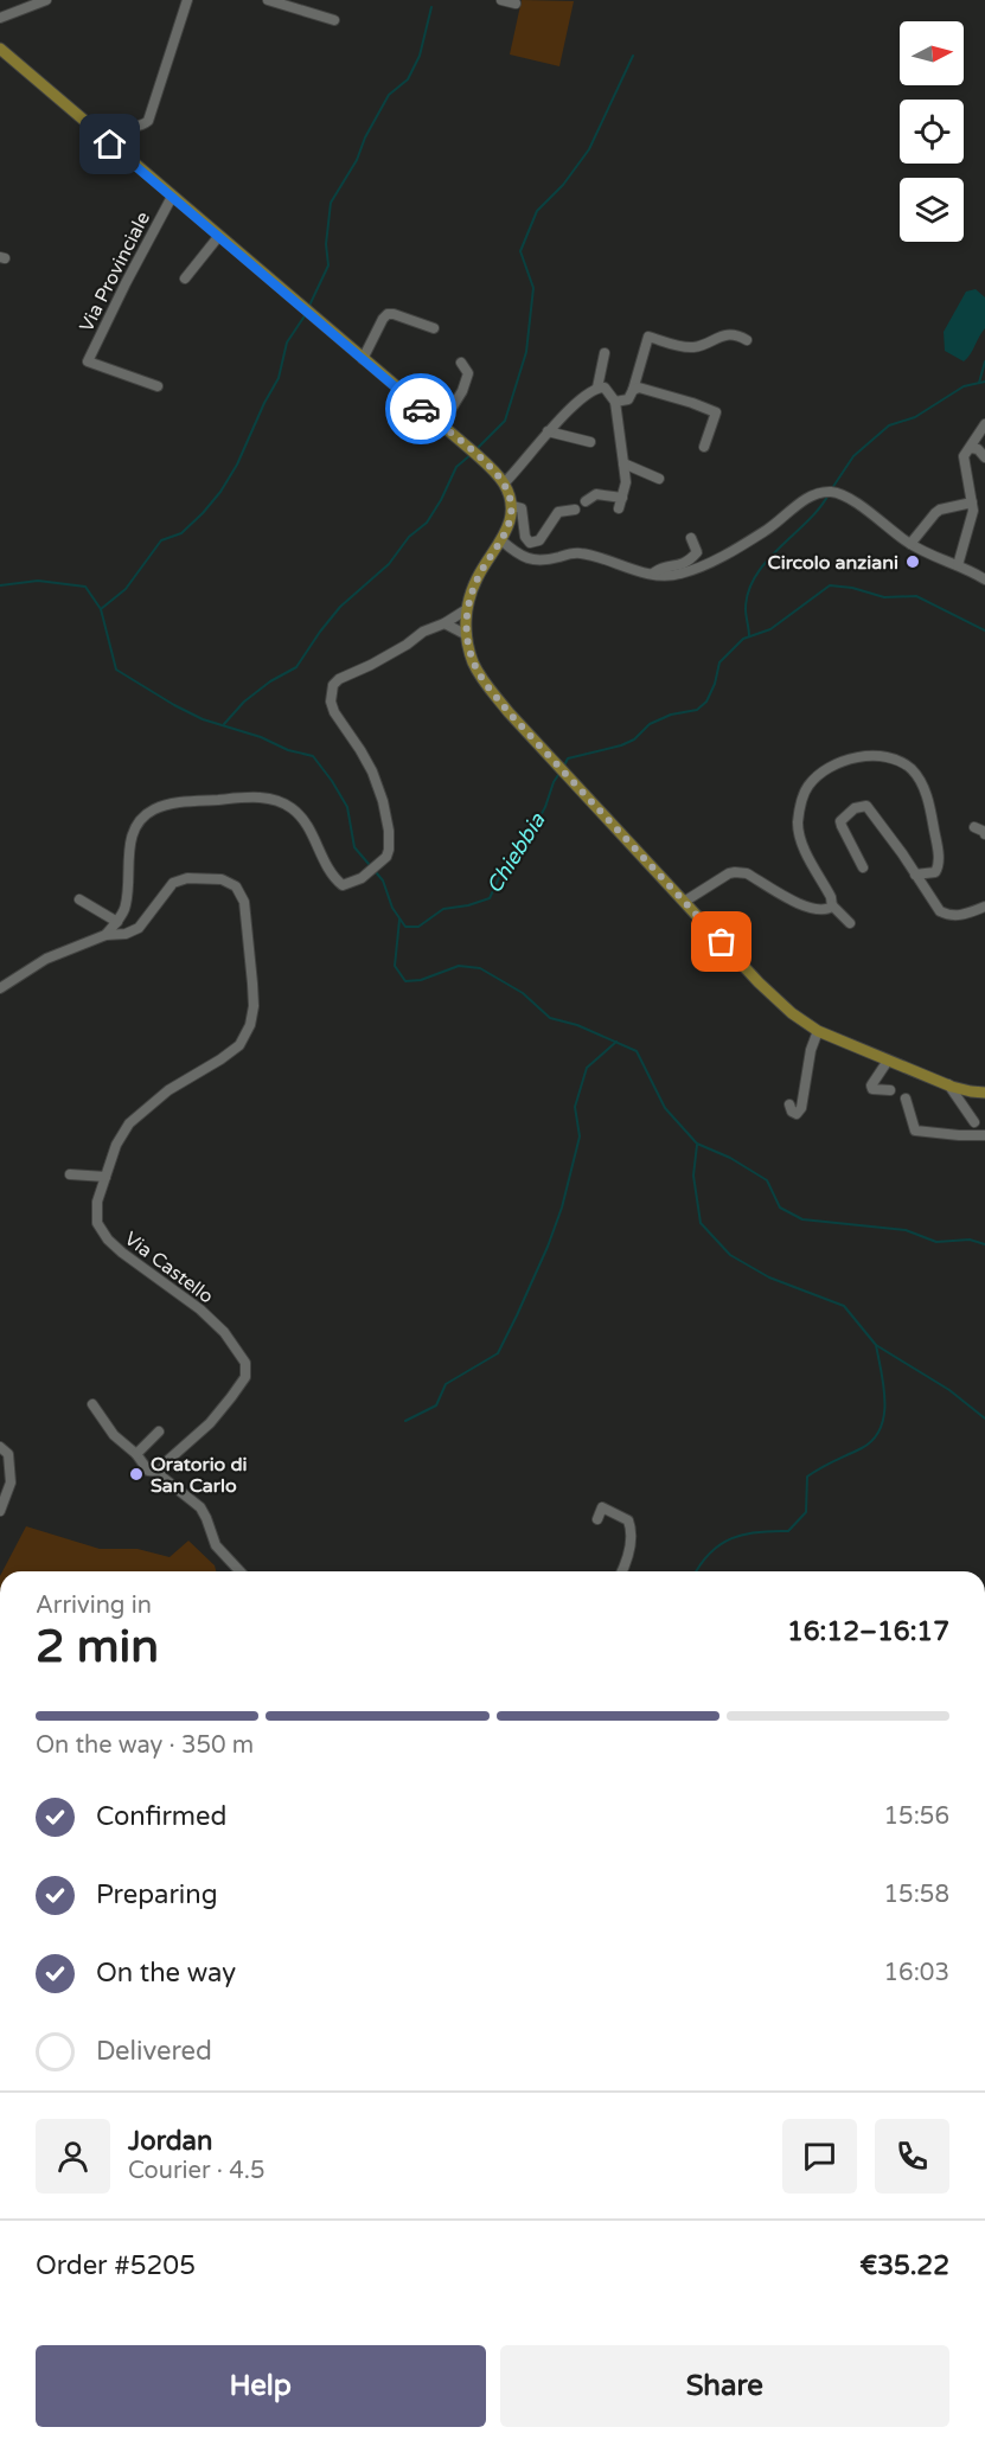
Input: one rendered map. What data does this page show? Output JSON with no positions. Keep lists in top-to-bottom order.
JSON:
{
  "streets": {
    "main road": ["Via Provinciale"],
    "street": ["Via Castello"]
  },
  "water": ["Chiebbia"],
  "places": ["Circolo anziani", "Oratorio di San Carlo"],
  "north": "right",
  "page": {
    "heading": ["2 min", "Arriving in", "16:12–16:17"],
    "panel": [
      "Jordan",
      "Courier · 4.5",
      "Order #5205",
      "€35.22"
    ],
    "bar": "On the way · 350 m",
    "list": [
      ["Confirmed", "15:56"],
      ["Preparing", "15:58"],
      ["On the way", "16:03"],
      "Delivered"
    ],
    "buttons": ["Help", "Share"]
  }
}
